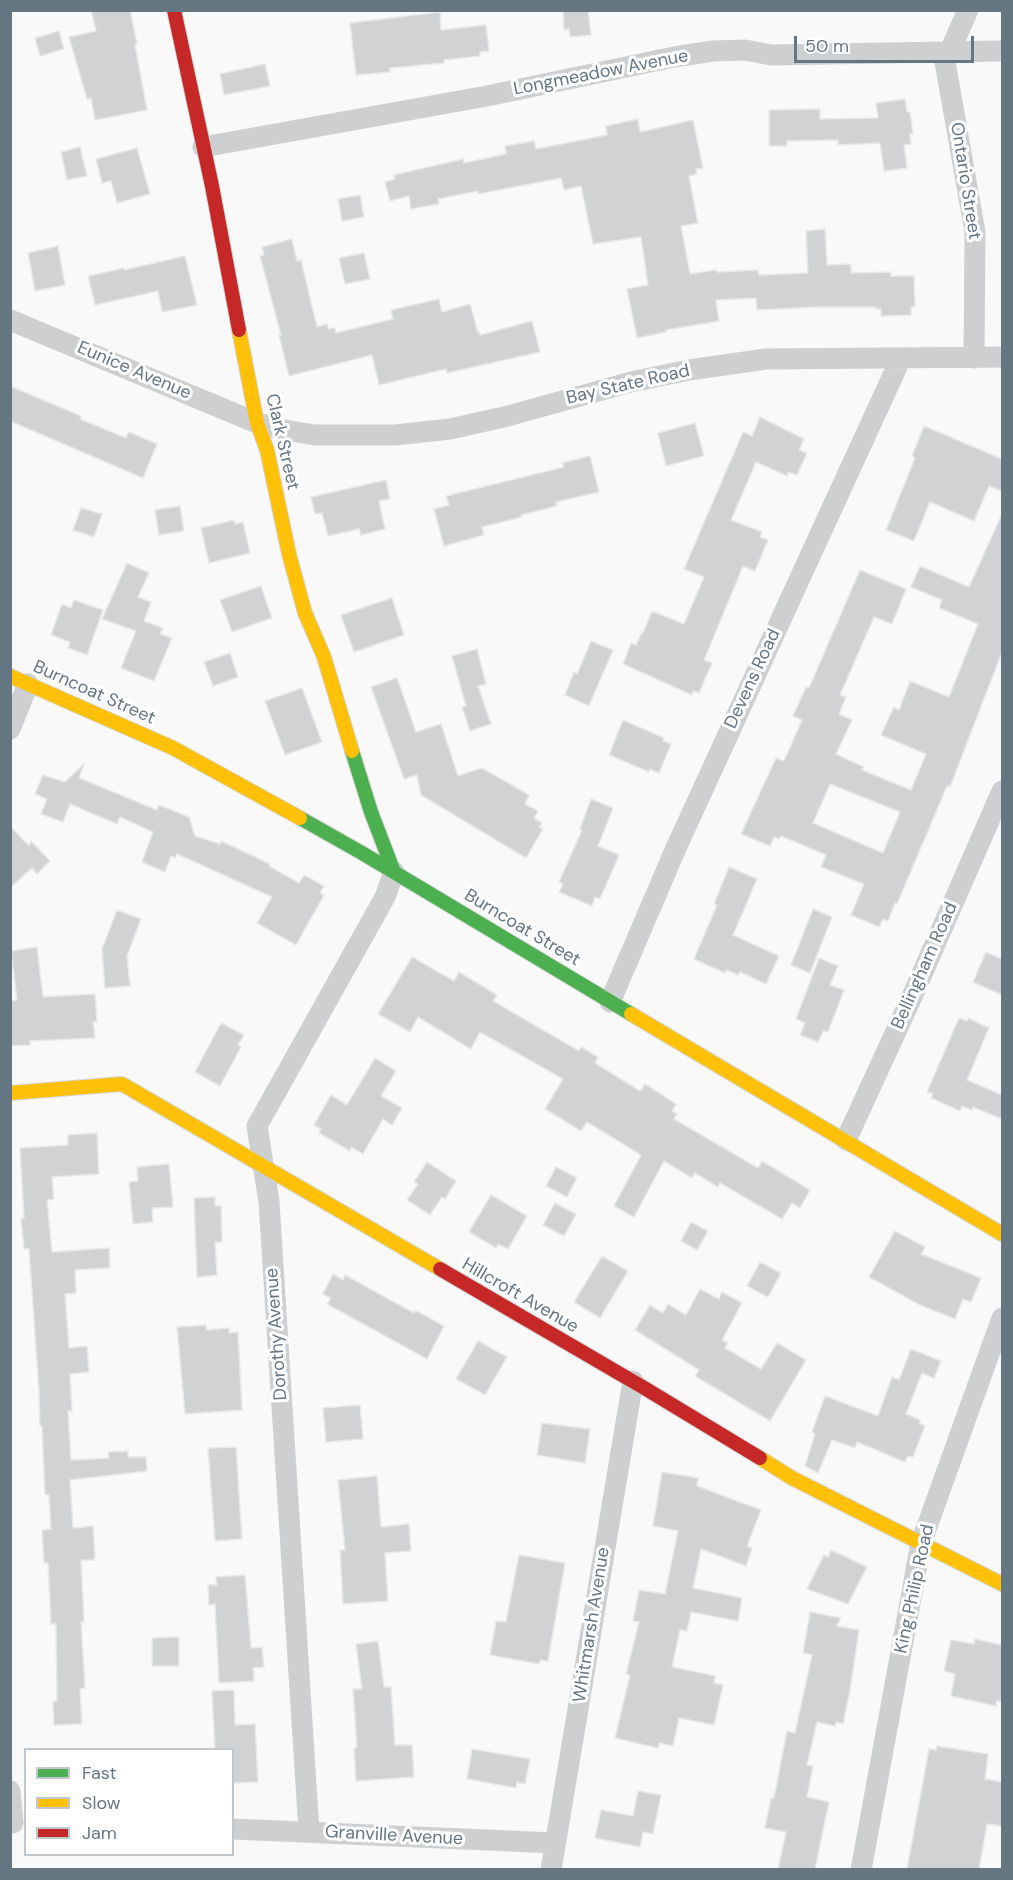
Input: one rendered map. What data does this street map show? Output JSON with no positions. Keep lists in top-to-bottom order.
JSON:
{
  "streets": {
    "street": [
      "Longmeadow Avenue",
      "Ontario Street",
      "Eunice Avenue",
      "Bay State Road",
      "Clark Street",
      "Devens Road",
      "Burncoat Street",
      "Bellingham Road",
      "Hillcroft Avenue",
      "Dorothy Avenue",
      "King Philip Road",
      "Whitmarsh Avenue",
      "Granville Avenue"
    ]
  },
  "crossings": [
    ["Longmeadow Avenue", "Ontario Street"],
    ["Longmeadow Avenue", "Clark Street"],
    ["Ontario Street", "Bay State Road"],
    ["Eunice Avenue", "Bay State Road"],
    ["Eunice Avenue", "Clark Street"],
    ["Bay State Road", "Clark Street"],
    ["Bay State Road", "Devens Road"],
    ["Clark Street", "Burncoat Street"],
    ["Clark Street", "Dorothy Avenue"],
    ["Devens Road", "Burncoat Street"],
    ["Burncoat Street", "Bellingham Road"],
    ["Burncoat Street", "Dorothy Avenue"],
    ["Hillcroft Avenue", "Dorothy Avenue"],
    ["Hillcroft Avenue", "King Philip Road"],
    ["Hillcroft Avenue", "Whitmarsh Avenue"],
    ["Dorothy Avenue", "Granville Avenue"],
    ["Whitmarsh Avenue", "Granville Avenue"]
  ],
  "legend": ["Fast", "Slow", "Jam"],
  "scale_bar": "50 m"
}
